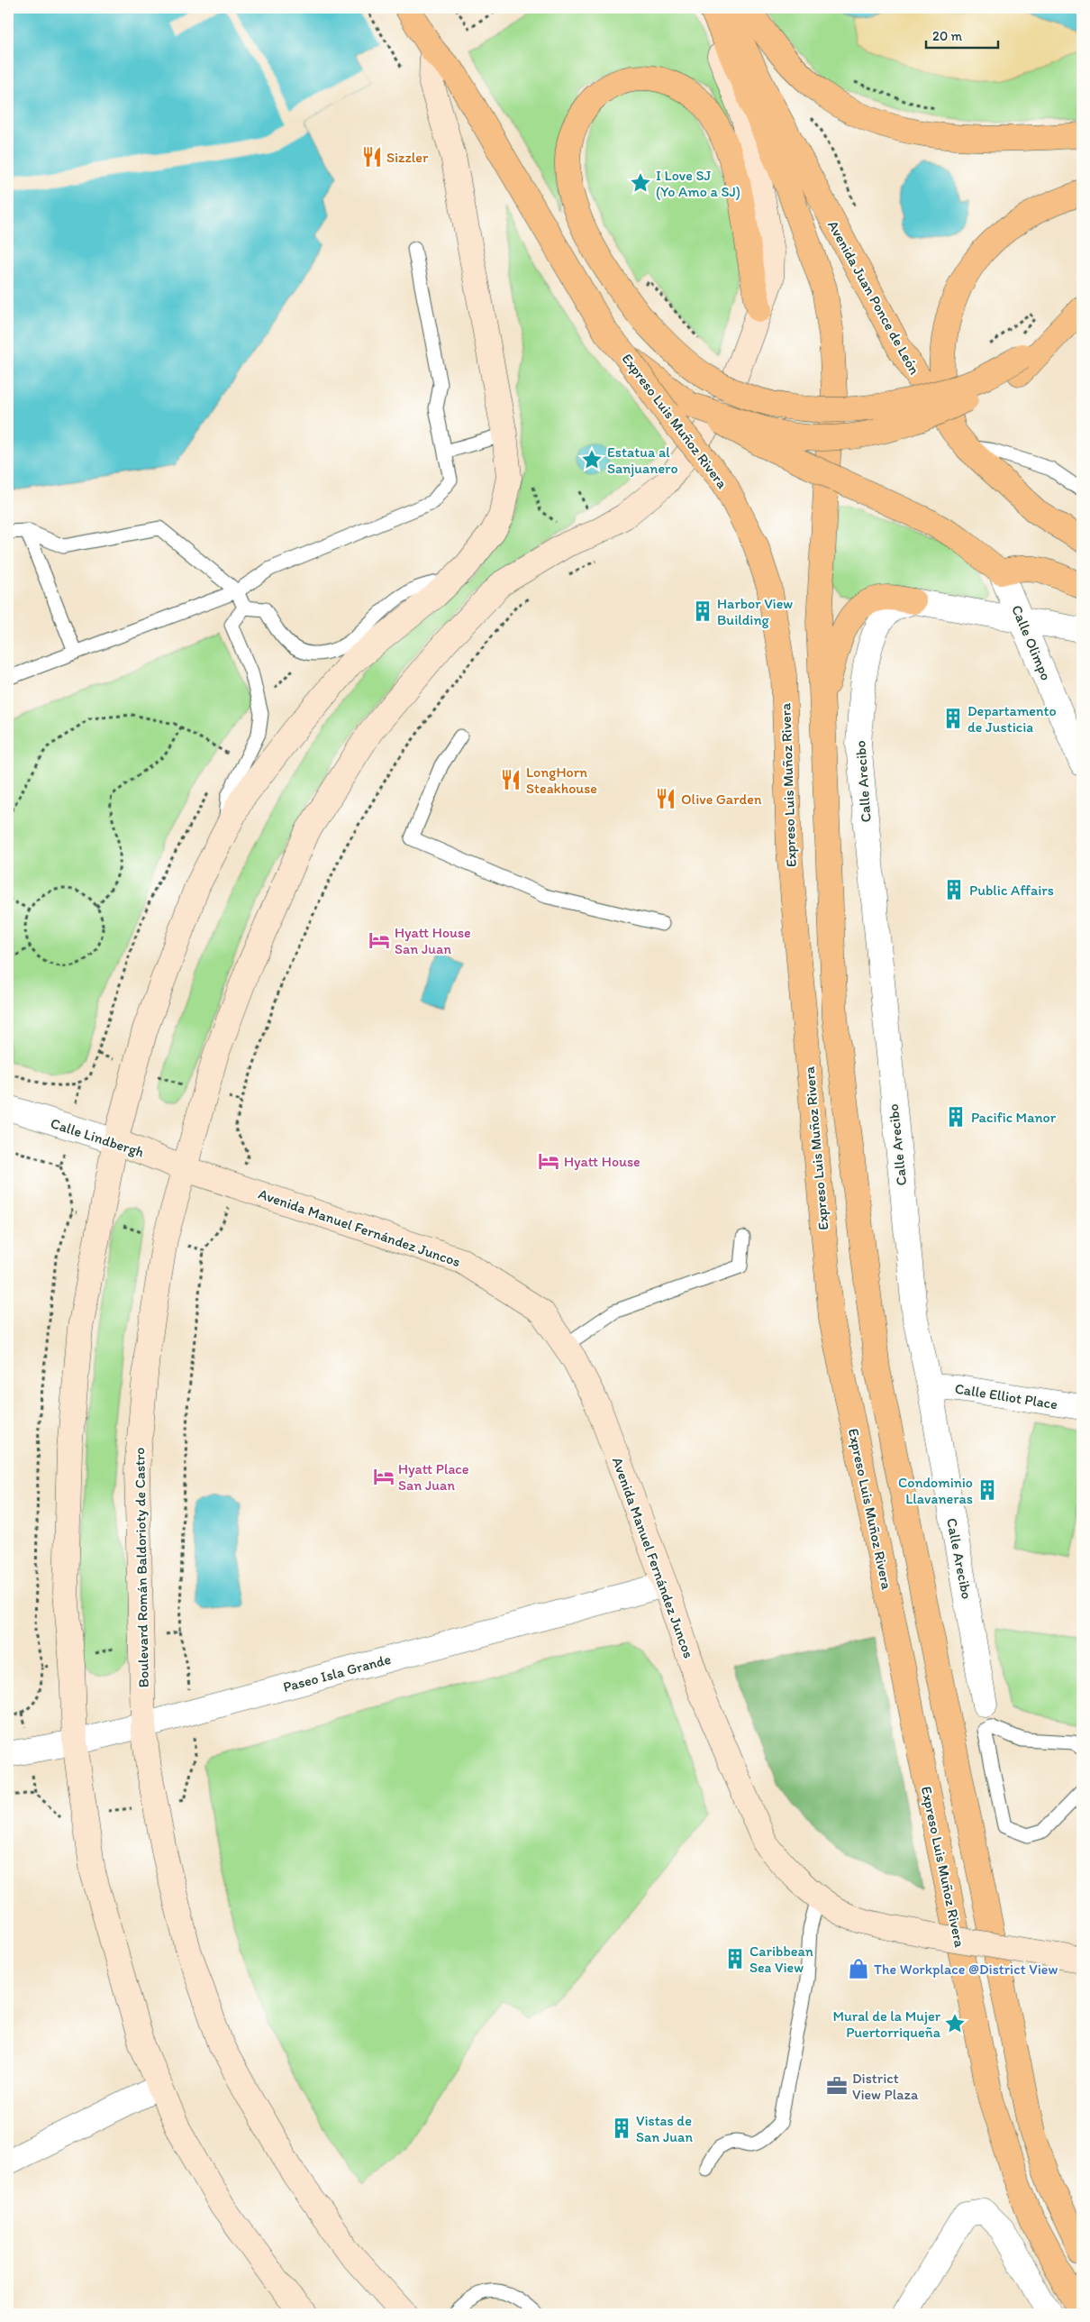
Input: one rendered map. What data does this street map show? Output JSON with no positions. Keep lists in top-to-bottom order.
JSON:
{
  "streets": {
    "main road": [
      "Avenida Juan Ponce de León",
      "Expreso Luis Muñoz Rivera",
      "Calle Lindbergh",
      "Avenida Manuel Fernández Juncos",
      "Boulevard Román Baldorioty de Castro"
    ],
    "street": [
      "Calle Olimpo",
      "Calle Arecibo",
      "Calle Elliot Place",
      "Paseo Isla Grande"
    ]
  },
  "crossings": [
    ["Calle Arecibo", "Calle Elliot Place"],
    ["Calle Lindbergh", "Avenida Manuel Fernández Juncos"],
    ["Calle Lindbergh", "Boulevard Román Baldorioty de Castro"],
    ["Avenida Manuel Fernández Juncos", "Boulevard Román Baldorioty de Castro"],
    ["Avenida Manuel Fernández Juncos", "Paseo Isla Grande"],
    ["Boulevard Román Baldorioty de Castro", "Paseo Isla Grande"]
  ],
  "places": {
    "restaurant": ["Sizzler", "LongHorn Steakhouse", "Olive Garden"],
    "place": ["I Love SJ (Yo Amo a SJ)", "Estatua al Sanjuanero", "Mural de la Mujer Puertorriqueña"],
    "building": [
      "Harbor View Building",
      "Departamento de Justicia",
      "Public Affairs",
      "Pacific Manor",
      "Condominio Llavaneras",
      "Caribbean Sea View",
      "Vistas de San Juan"
    ],
    "hotel": ["Hyatt House San Juan", "Hyatt House", "Hyatt Place San Juan"],
    "shop": ["The Workplace @District View"],
    "office": ["District View Plaza"]
  },
  "scale_bar": "20 m"
}
